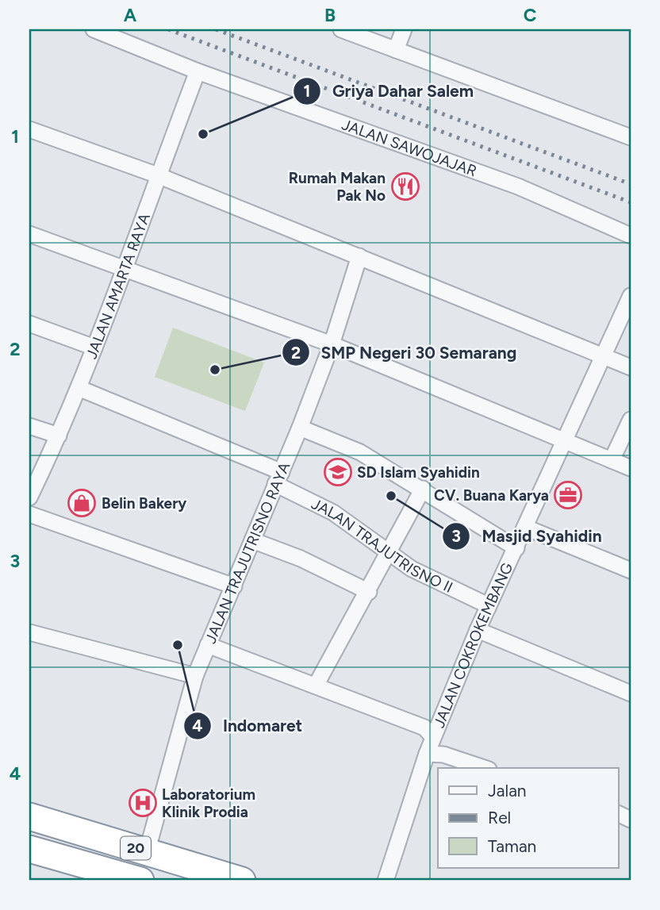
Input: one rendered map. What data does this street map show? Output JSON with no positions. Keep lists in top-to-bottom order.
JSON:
{
  "streets": {
    "highway": ["20"],
    "street": [
      "JALAN SAWOJAJAR",
      "JALAN AMARTA RAYA",
      "JALAN TRAJUTRISNO II",
      "JALAN TRAJUTRISNO RAYA",
      "JALAN COKROKEMBANG"
    ]
  },
  "crossings": [
    ["JALAN SAWOJAJAR", "JALAN AMARTA RAYA"],
    ["JALAN AMARTA RAYA", "JALAN TRAJUTRISNO II"],
    ["JALAN TRAJUTRISNO II", "JALAN TRAJUTRISNO RAYA"],
    ["JALAN TRAJUTRISNO II", "JALAN COKROKEMBANG"],
    ["JALAN TRAJUTRISNO RAYA", "20"]
  ],
  "places": {
    "other": [
      "Griya Dahar Salem",
      "SMP Negeri 30 Semarang",
      "Masjid Syahidin",
      "Indomaret"
    ],
    "restaurant": ["Rumah Makan Pak No"],
    "school or university": ["SD Islam Syahidin"],
    "office": ["CV. Buana Karya"],
    "shop": ["Belin Bakery"],
    "hospital": ["Laboratorium Klinik Prodia"]
  },
  "legend": ["Jalan", "Rel", "Taman"],
  "grid": {
    "columns": ["A", "B", "C"],
    "rows": [
      "1",
      "2",
      "3",
      "4"
    ]
  }
}
